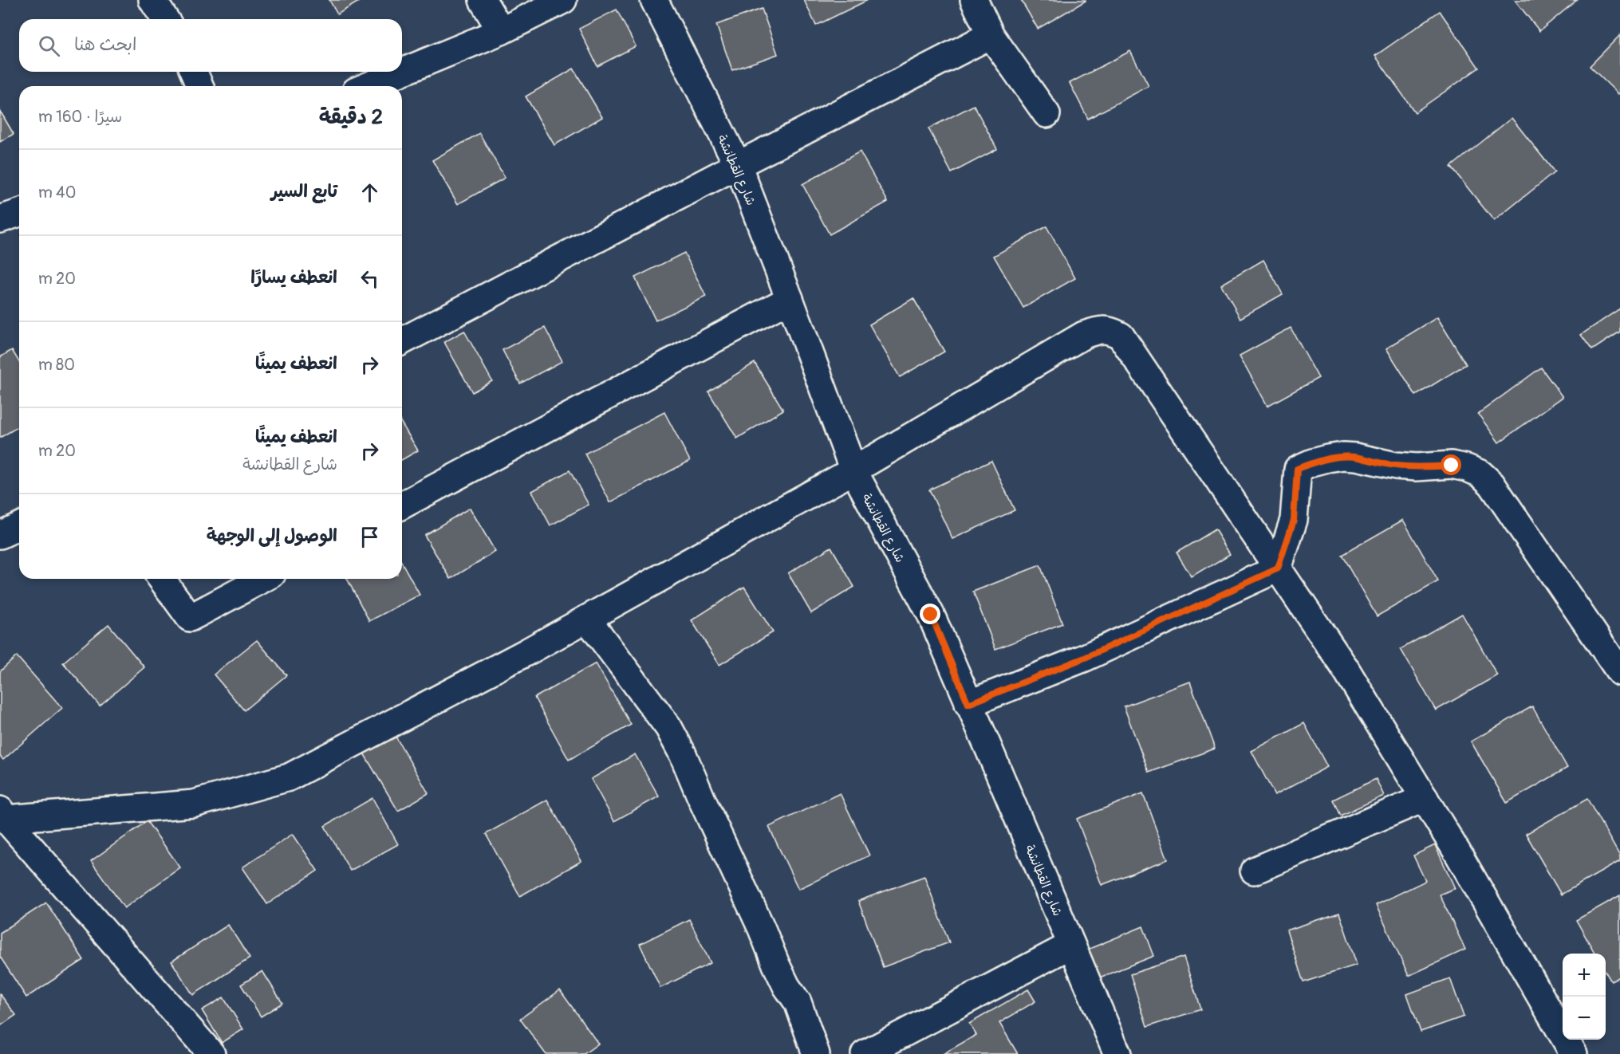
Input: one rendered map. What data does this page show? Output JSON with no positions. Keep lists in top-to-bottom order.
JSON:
{
  "streets": {
    "street": ["شارع القطانشة"]
  },
  "page": {
    "search": "ابحث هنا",
    "heading": ["2 دقيقة", "سيرًا · 160 m"],
    "list": [
      ["تابع السير", "40 m"],
      ["انعطف يسارًا", "20 m"],
      ["انعطف يمينًا", "80 m"],
      ["انعطف يمينًا", "شارع القطانشة", "20 m"],
      "الوصول إلى الوجهة"
    ],
    "map_buttons": ["+", "−"]
  }
}
